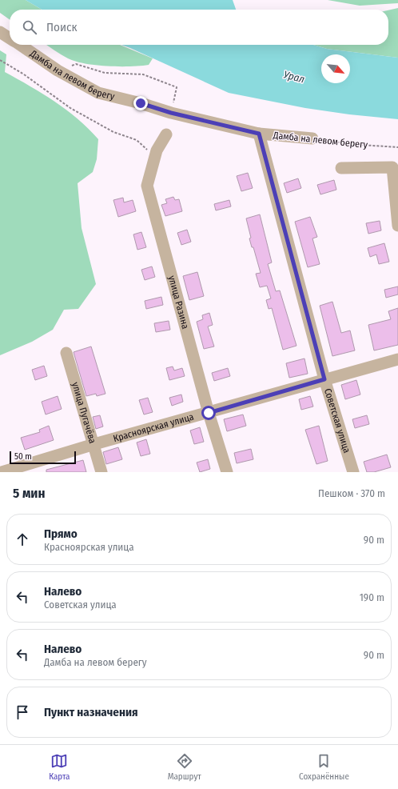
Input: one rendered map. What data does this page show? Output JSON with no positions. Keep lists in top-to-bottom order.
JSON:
{
  "streets": {
    "street": [
      "Дамба на левом берегу",
      "улица Разина",
      "улица Пугачёва",
      "Советская улица",
      "Красноярская улица"
    ]
  },
  "crossings": [
    ["Дамба на левом берегу", "Советская улица"],
    ["улица Разина", "Красноярская улица"],
    ["улица Пугачёва", "Красноярская улица"],
    ["Советская улица", "Красноярская улица"]
  ],
  "water": ["Урал"],
  "scale_bar": "50 m",
  "north": "bottom right",
  "page": {
    "search": "Поиск",
    "scale": "50 m",
    "heading": ["5 мин", "Пешком · 370 m"],
    "list": [
      ["Прямо", "Красноярская улица", "90 m"],
      ["Налево", "Советская улица", "190 m"],
      ["Налево", "Дамба на левом берегу", "90 m"],
      "Пункт назначения"
    ],
    "nav": ["Карта", "Маршрут", "Сохранённые"]
  }
}
